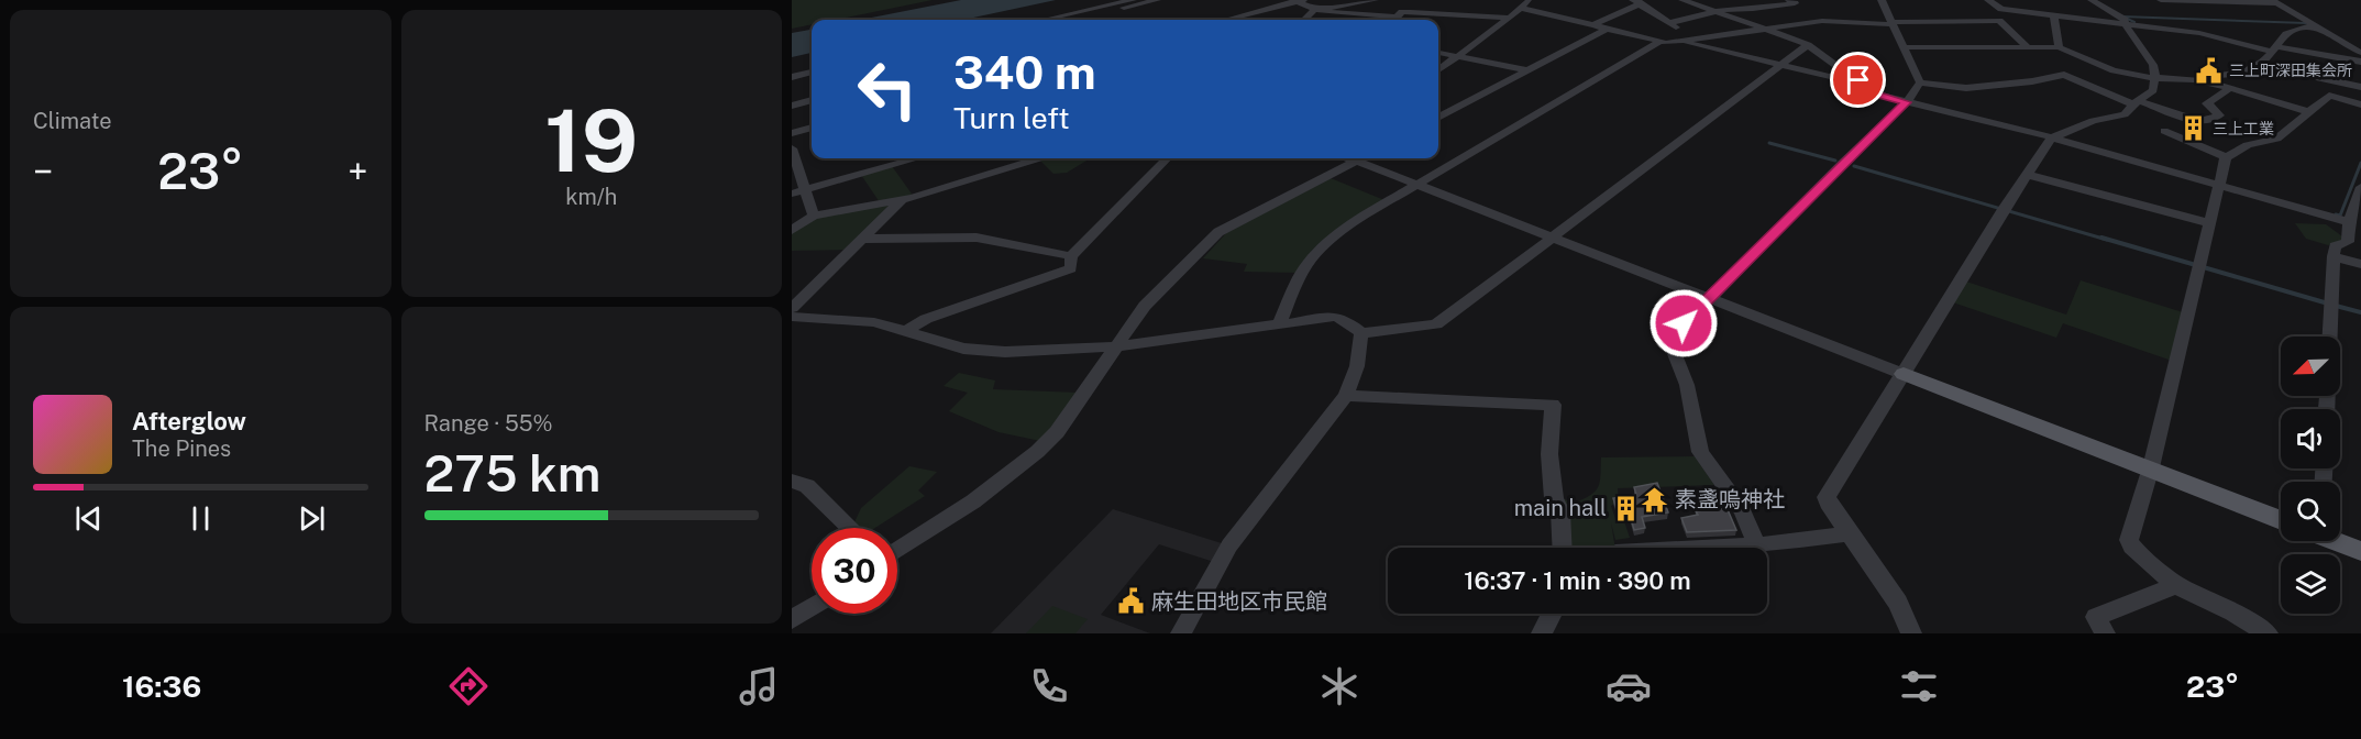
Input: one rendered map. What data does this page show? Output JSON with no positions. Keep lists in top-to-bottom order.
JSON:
{
  "places": {
    "public building": ["三上町深田集会所", "麻生田地区市民館"],
    "building": ["三上工業", "main hall"],
    "temple": ["素盞嗚神社"]
  },
  "north": "bottom left",
  "page": {
    "tile": [
      "Climate",
      ["19", "km/h"],
      ["Range · 55%", "275 km"]
    ],
    "turn": ["340 m", "Turn left"],
    "heat": ["−", "23°", "+"],
    "song": ["Afterglow", "The Pines"],
    "limit": "30",
    "trip": "16:37 · 1 min · 390 m",
    "tabs": ["16:36", "23°"]
  }
}
